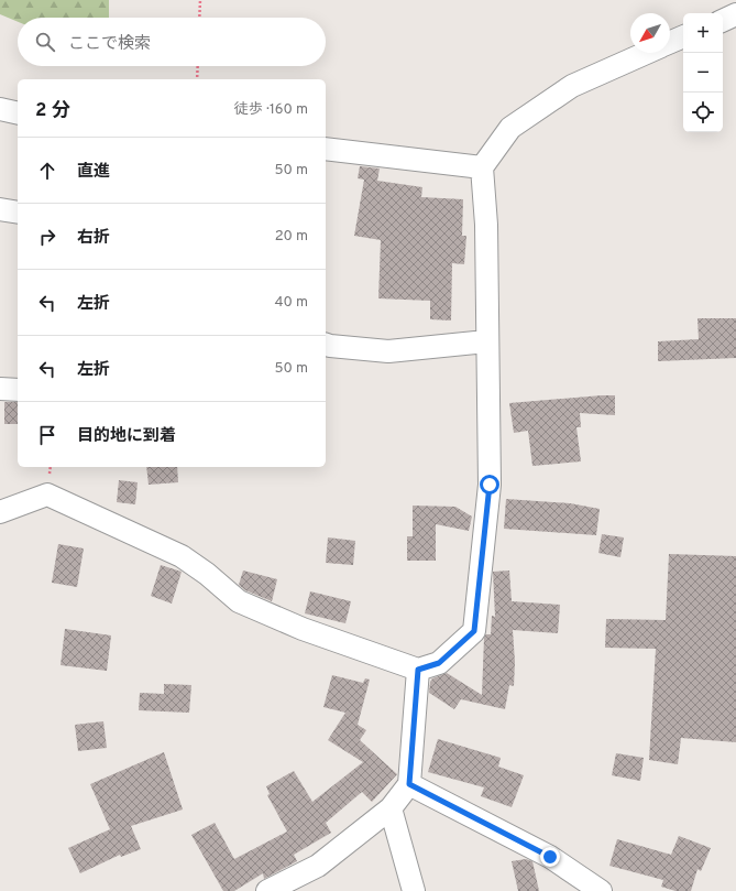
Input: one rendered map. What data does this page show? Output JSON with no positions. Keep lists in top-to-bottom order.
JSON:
{
  "north": "bottom left",
  "page": {
    "map_buttons": ["+", "−"],
    "search": "ここで検索",
    "heading": ["2 分", "徒歩 · 160 m"],
    "list": [
      ["直進", "50 m"],
      ["右折", "20 m"],
      ["左折", "40 m"],
      ["左折", "50 m"],
      "目的地に到着"
    ]
  }
}
